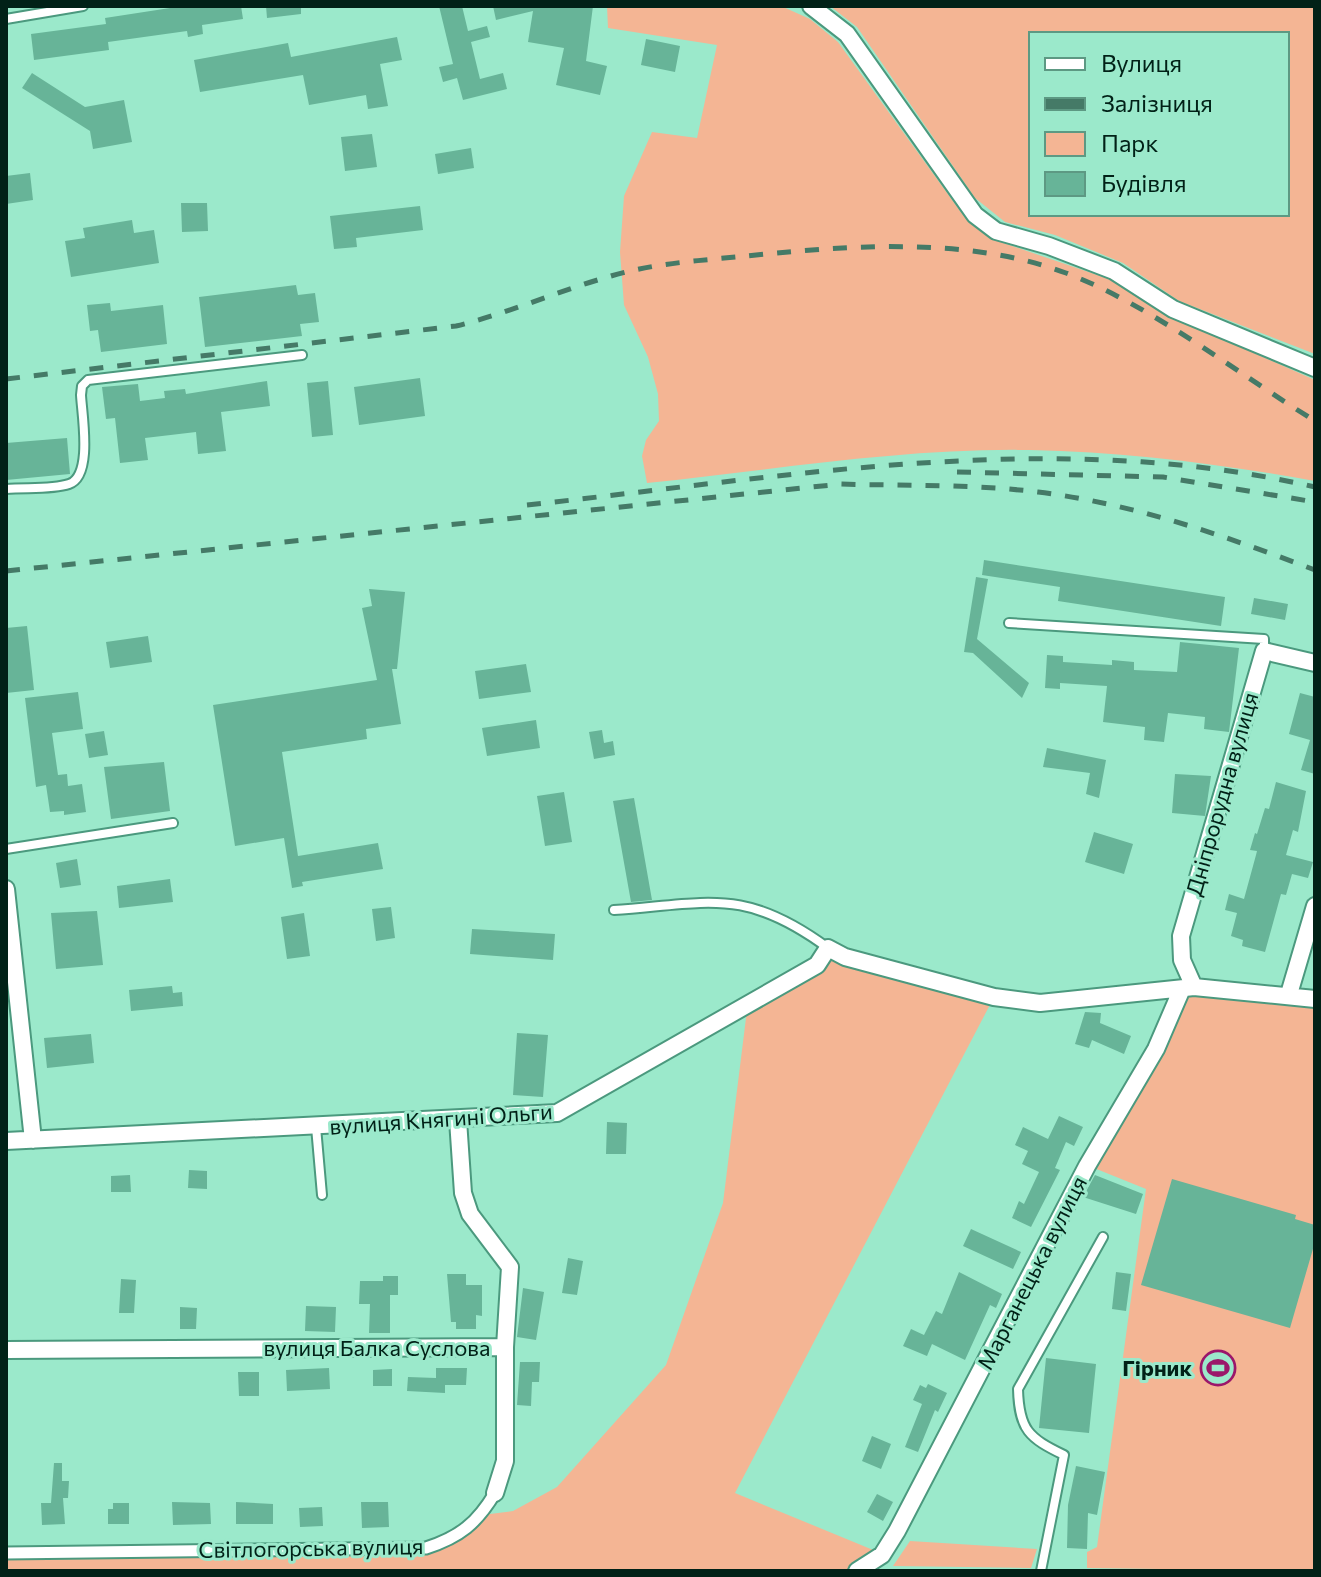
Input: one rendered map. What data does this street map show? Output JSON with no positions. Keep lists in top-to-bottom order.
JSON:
{
  "streets": {
    "street": [
      "Дніпрорудна вулиця",
      "вулиця Княгині Ольги",
      "Марганецька вулиця",
      "вулиця Балка Суслова",
      "Світлогорська вулиця"
    ]
  },
  "crossings": [
    ["Дніпрорудна вулиця", "Марганецька вулиця"],
    ["вулиця Княгині Ольги", "вулиця Балка Суслова"],
    ["вулиця Балка Суслова", "Світлогорська вулиця"]
  ],
  "places": {
    "sports": ["Гірник"]
  },
  "legend": [
    "Вулиця",
    "Залізниця",
    "Парк",
    "Будівля"
  ]
}
